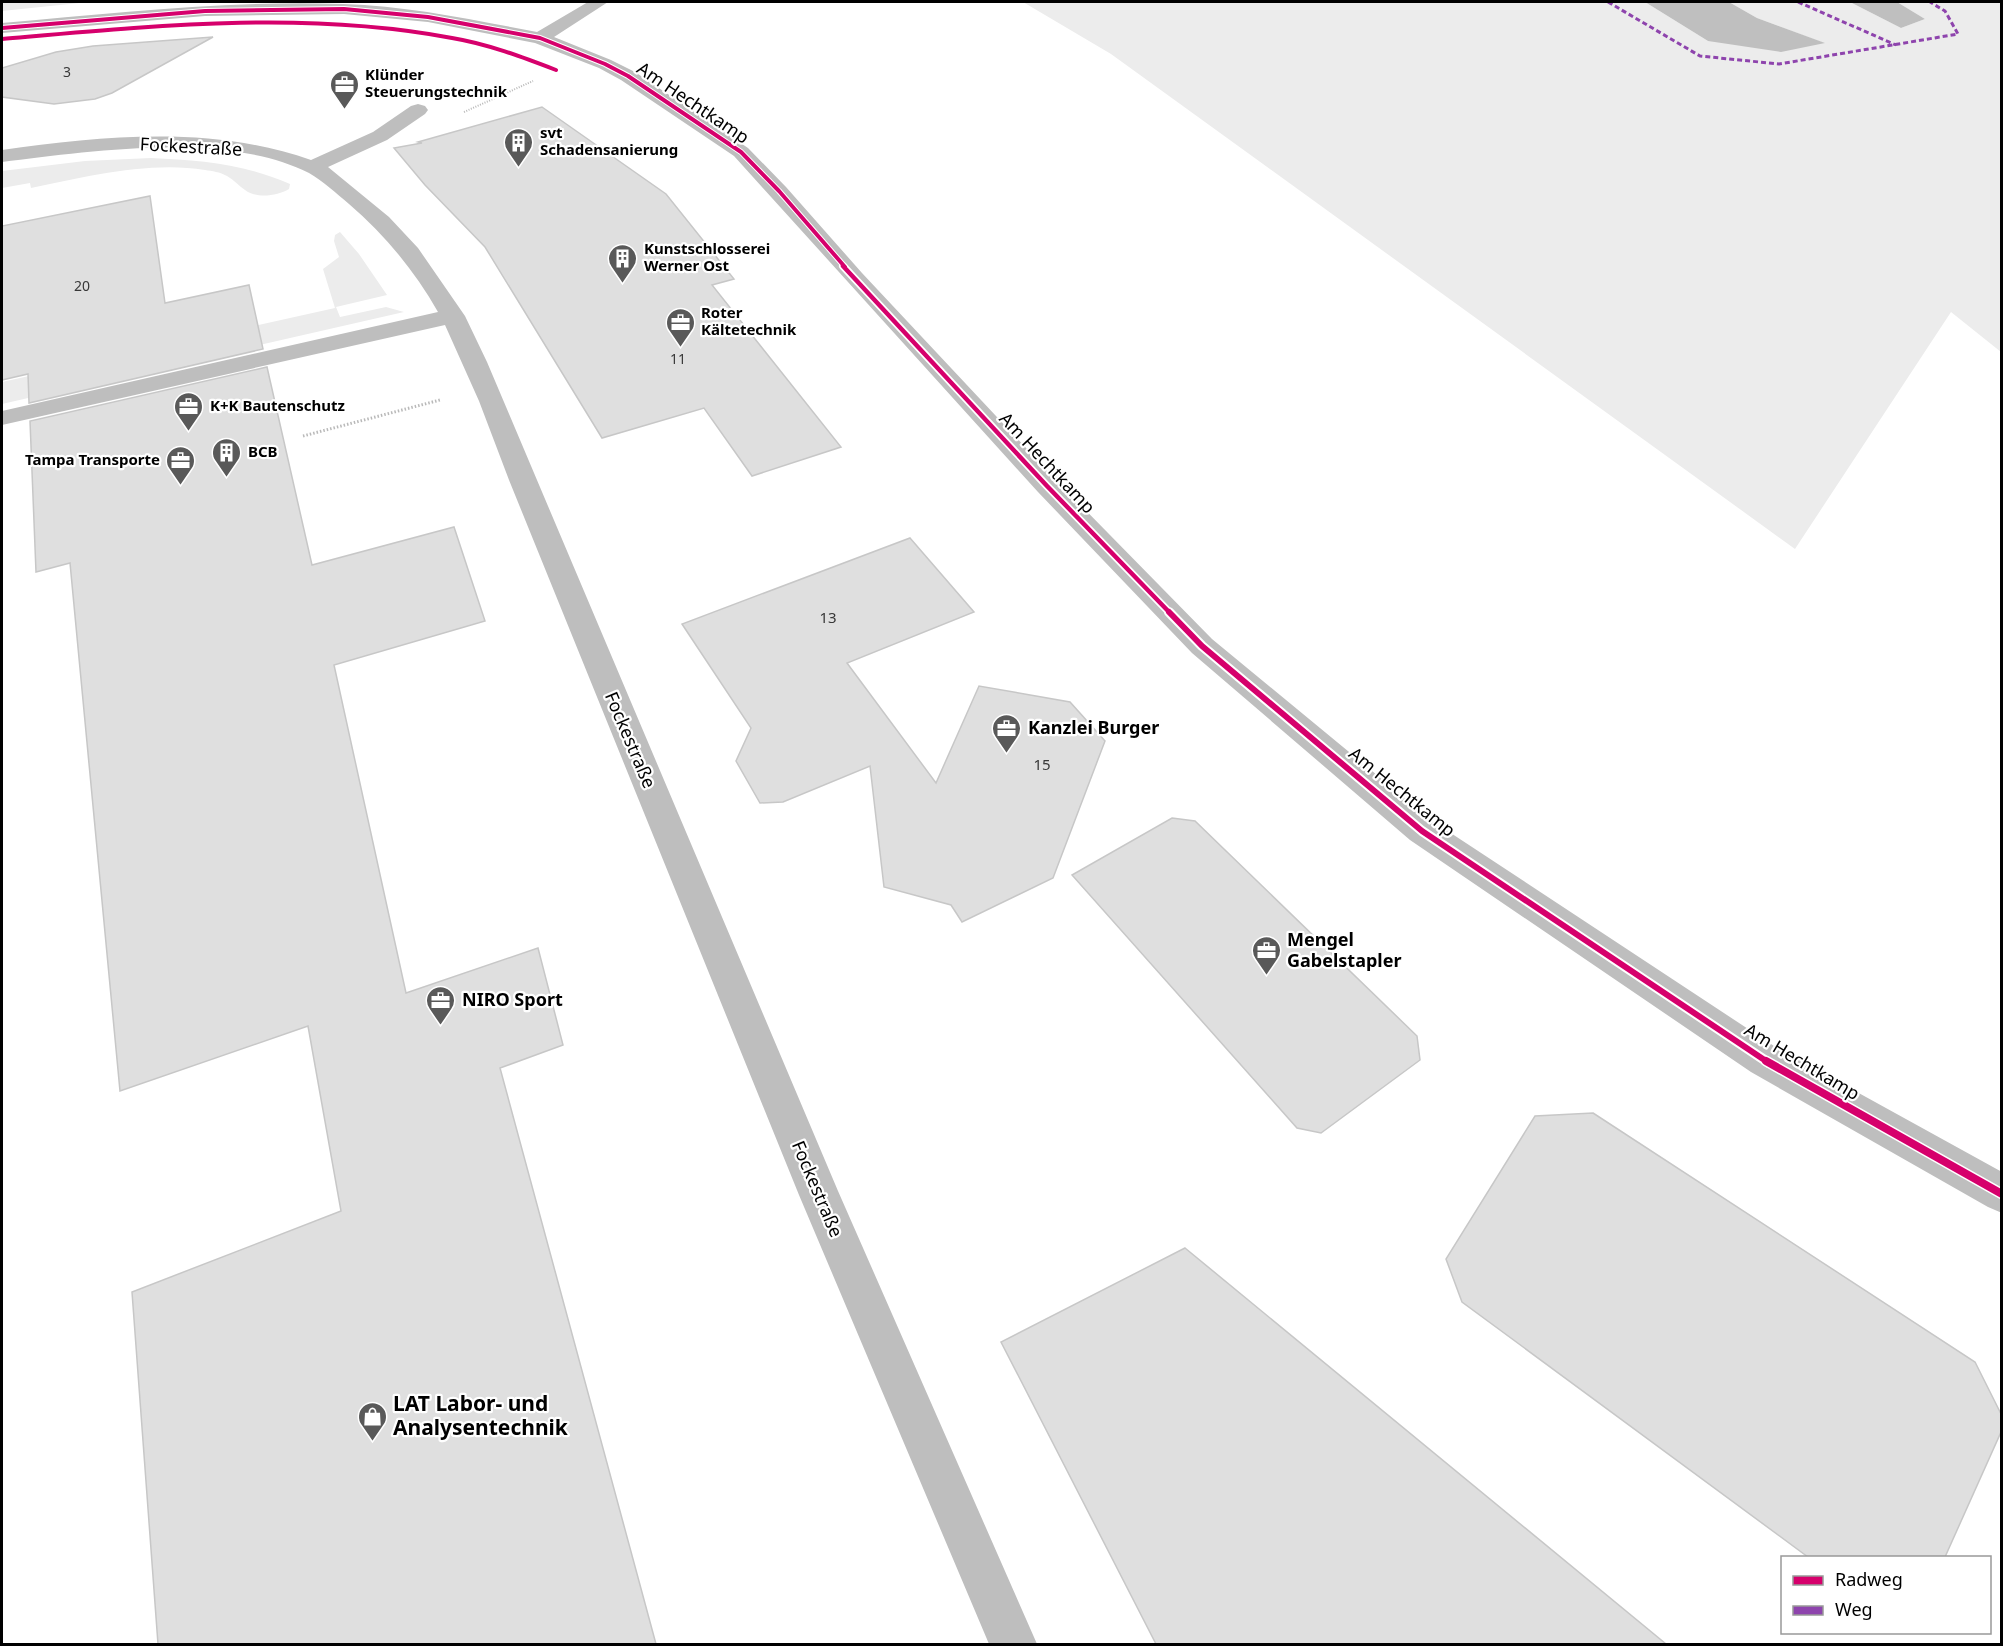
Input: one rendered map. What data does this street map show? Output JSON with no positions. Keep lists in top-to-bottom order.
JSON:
{
  "streets": {
    "street": ["Am Hechtkamp", "Fockestraße"]
  },
  "places": {
    "office": [
      "Klünder Steuerungstechnik",
      "Roter Kältetechnik",
      "K+K Bautenschutz",
      "Tampa Transporte",
      "Kanzlei Burger",
      "Mengel Gabelstapler",
      "NIRO Sport"
    ],
    "building": ["svt Schadensanierung", "Kunstschlosserei Werner Ost", "BCB"],
    "shop": ["LAT Labor- und Analysentechnik"]
  },
  "house_numbers": [
    "3",
    "20",
    "11",
    "13",
    "15"
  ],
  "legend": ["Radweg", "Weg"]
}
